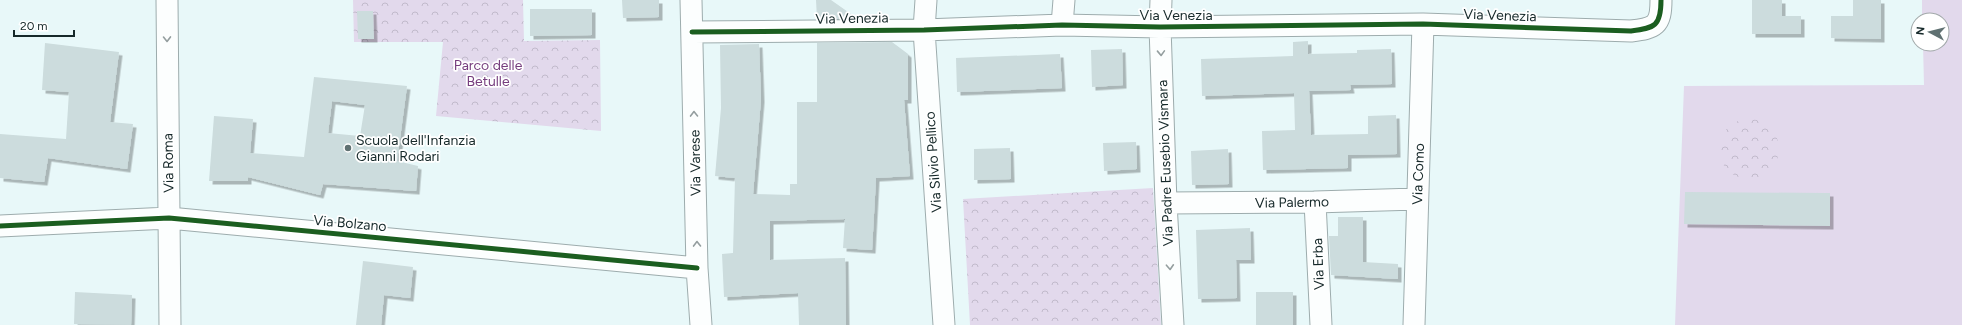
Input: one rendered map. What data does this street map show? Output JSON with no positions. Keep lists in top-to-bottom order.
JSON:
{
  "streets": {
    "street": [
      "Via Venezia",
      "Via Silvio Pellico",
      "Via Roma",
      "Via Varese",
      "Via Padre Eusebio Vismara",
      "Via Como",
      "Via Palermo",
      "Via Bolzano",
      "Via Erba"
    ]
  },
  "crossings": [
    ["Via Venezia", "Via Silvio Pellico"],
    ["Via Venezia", "Via Varese"],
    ["Via Venezia", "Via Padre Eusebio Vismara"],
    ["Via Venezia", "Via Como"],
    ["Via Roma", "Via Bolzano"],
    ["Via Varese", "Via Bolzano"],
    ["Via Padre Eusebio Vismara", "Via Palermo"],
    ["Via Como", "Via Palermo"],
    ["Via Palermo", "Via Erba"]
  ],
  "one_way": ["Via Roma", "Via Varese", "Via Padre Eusebio Vismara"],
  "parks": ["Parco delle Betulle"],
  "places": ["Scuola dell'Infanzia Gianni Rodari"],
  "scale_bar": "20 m",
  "north": "left"
}
